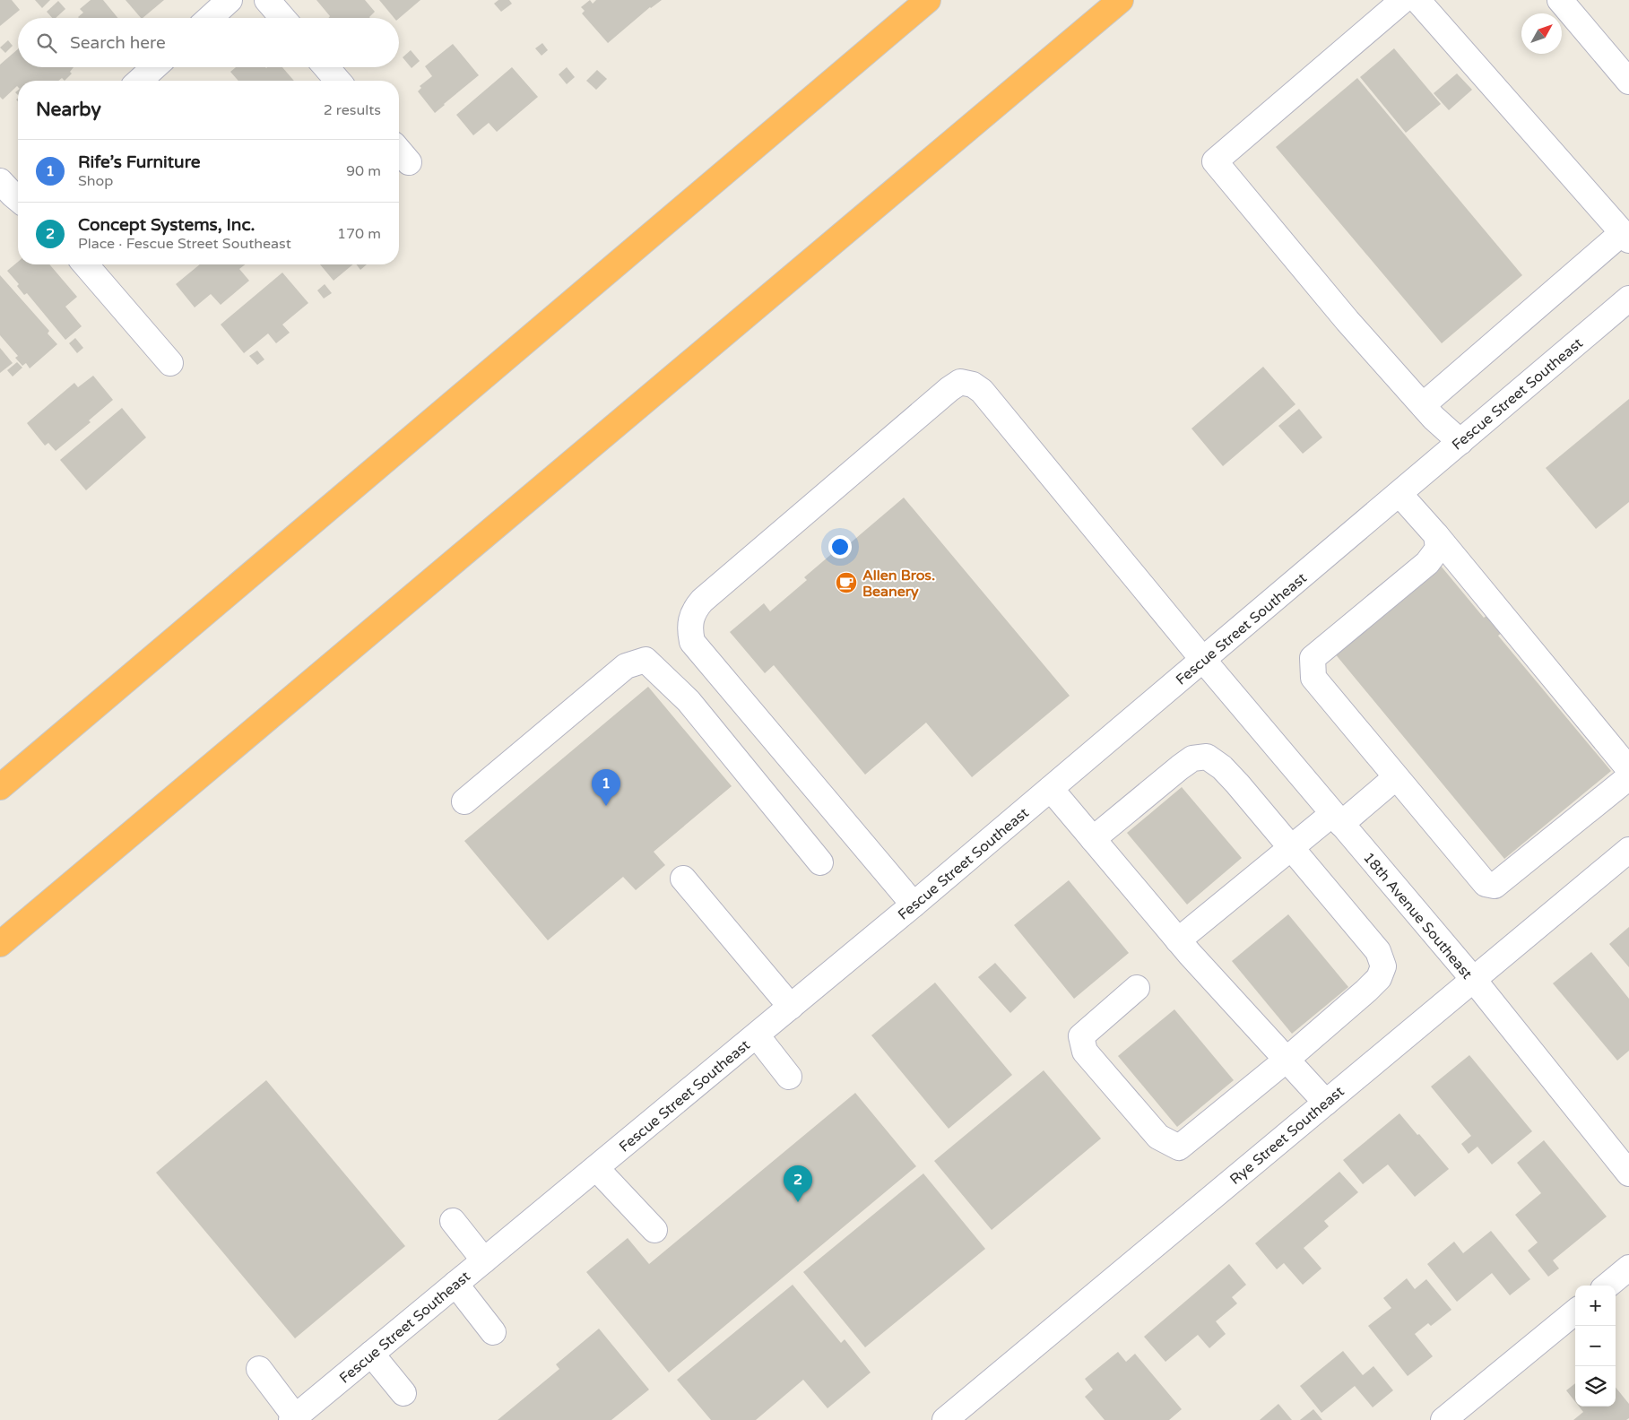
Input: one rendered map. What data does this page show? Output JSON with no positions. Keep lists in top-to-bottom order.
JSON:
{
  "streets": {
    "street": ["Fescue Street Southeast", "18th Avenue Southeast", "Rye Street Southeast"]
  },
  "crossings": [
    ["Fescue Street Southeast", "18th Avenue Southeast"],
    ["18th Avenue Southeast", "Rye Street Southeast"]
  ],
  "places": {
    "cafe": ["Allen Bros. Beanery"]
  },
  "north": "top right",
  "page": {
    "search": "Search here",
    "heading": ["Nearby", "2 results"],
    "list": [
      {
        "mark": "1",
        "name": "Rife’s Furniture",
        "note": "Shop",
        "value": "90 m"
      },
      {
        "mark": "2",
        "name": "Concept Systems, Inc.",
        "note": "Place · Fescue Street Southeast",
        "value": "170 m"
      }
    ],
    "pins": ["1", "2"],
    "map_buttons": ["+", "−"]
  }
}
